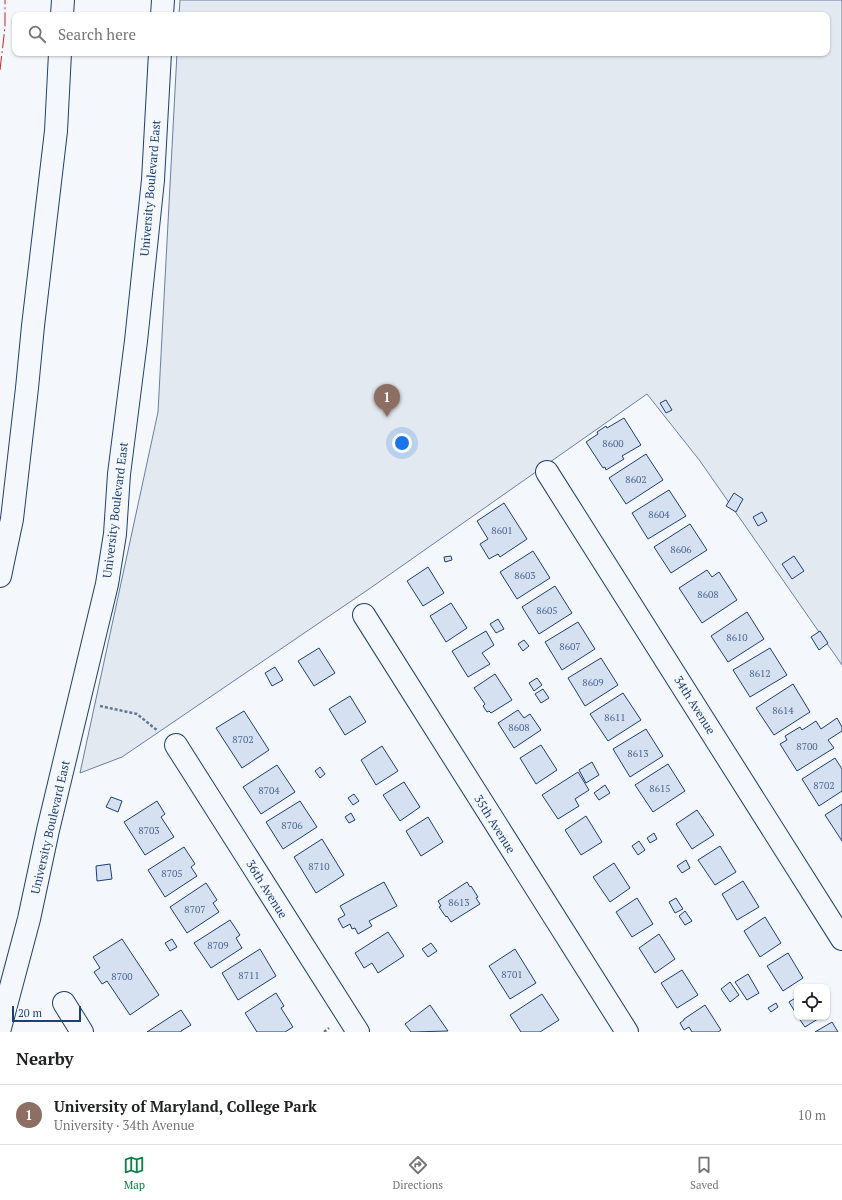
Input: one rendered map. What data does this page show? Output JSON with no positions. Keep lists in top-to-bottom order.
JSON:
{
  "streets": {
    "main road": [
      "University Boulevard East",
      "34th Avenue",
      "35th Avenue",
      "36th Avenue"
    ]
  },
  "house_numbers": [
    "8600",
    "8602",
    "8604",
    "8601",
    "8606",
    "8603",
    "8608",
    "8605",
    "8610",
    "8607",
    "8612",
    "8609",
    "8614",
    "8611",
    "8608",
    "8702",
    "8700",
    "8613",
    "8702",
    "8615",
    "8704",
    "8706",
    "8703",
    "8710",
    "8705",
    "8613",
    "8707",
    "8709",
    "8701",
    "8711",
    "8700"
  ],
  "scale_bar": "20 m",
  "page": {
    "search": "Search here",
    "pins": "1",
    "scale": "20 m",
    "heading": "Nearby",
    "list": [
      {
        "mark": "1",
        "name": "University of Maryland, College Park",
        "note": "University · 34th Avenue",
        "value": "10 m"
      }
    ],
    "nav": ["Map", "Directions", "Saved"]
  }
}
